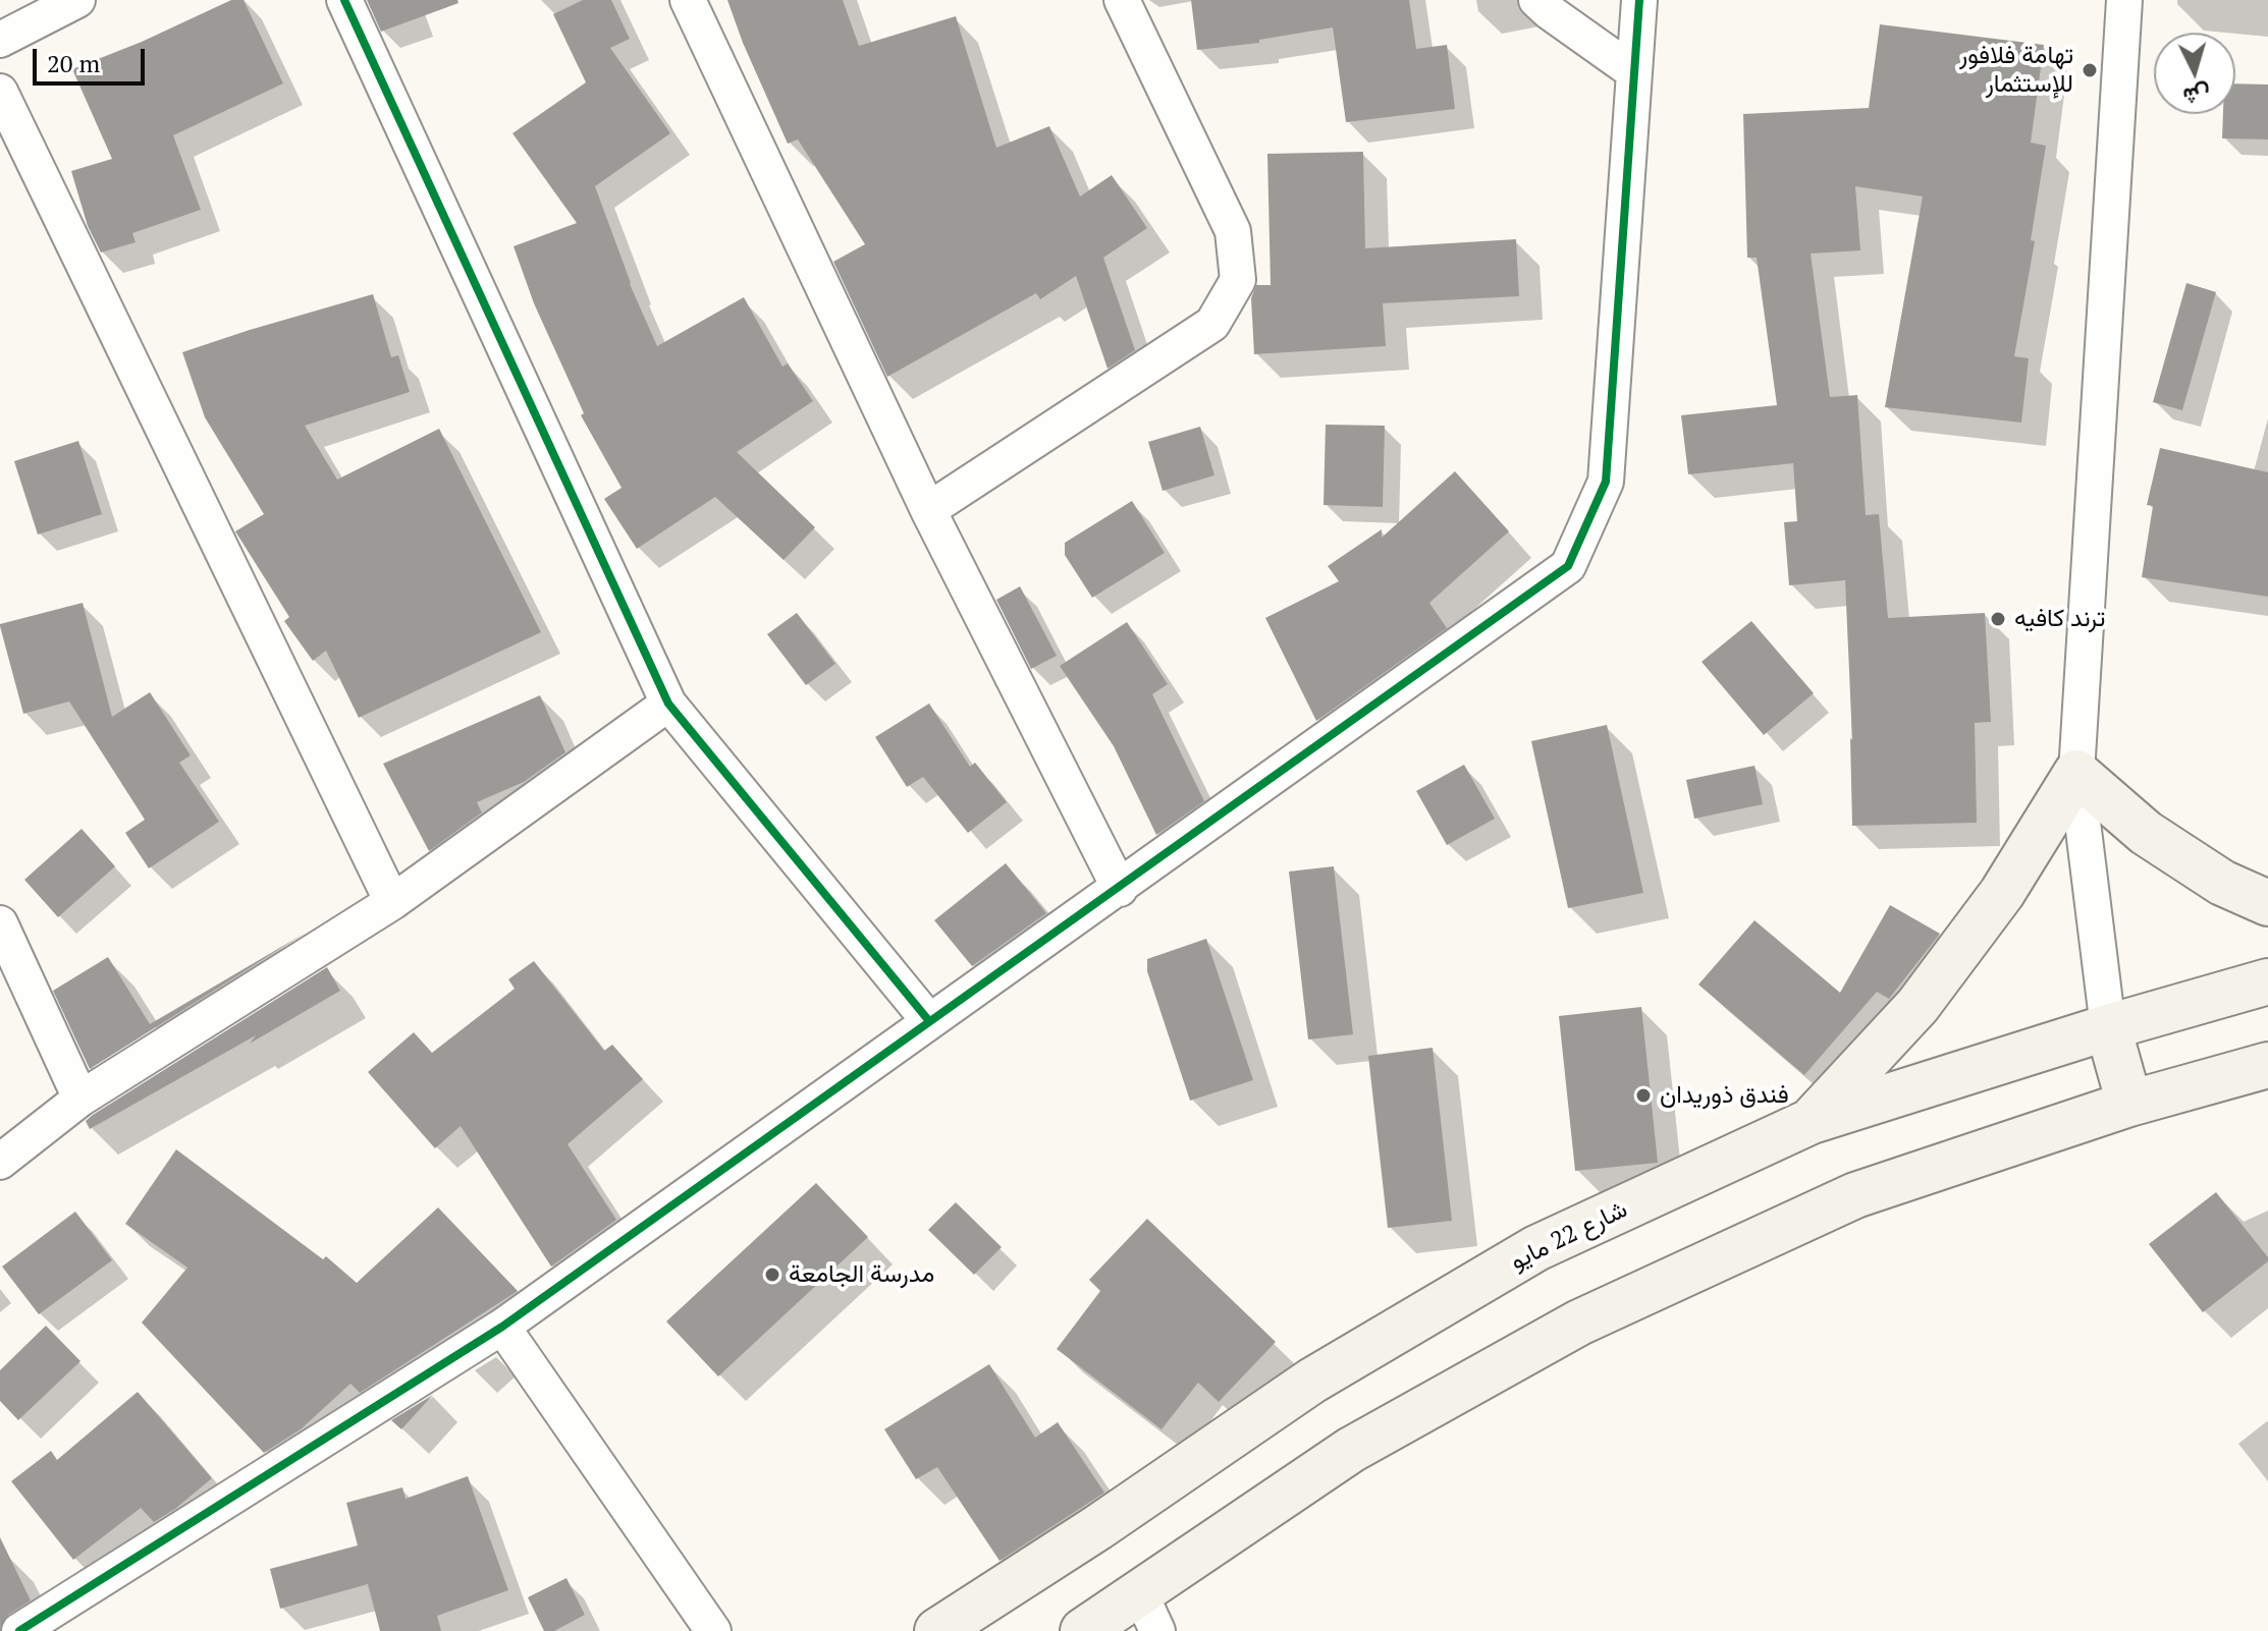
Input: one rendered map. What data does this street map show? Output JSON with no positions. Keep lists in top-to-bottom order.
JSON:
{
  "streets": {
    "main road": ["شارع 22 مايو"]
  },
  "places": [
    "تهامة فلافور للإستثمار",
    "ترند كافيه",
    "فندق ذوريدان",
    "مدرسة الجامعة"
  ],
  "scale_bar": "20 m",
  "north": "bottom"
}
